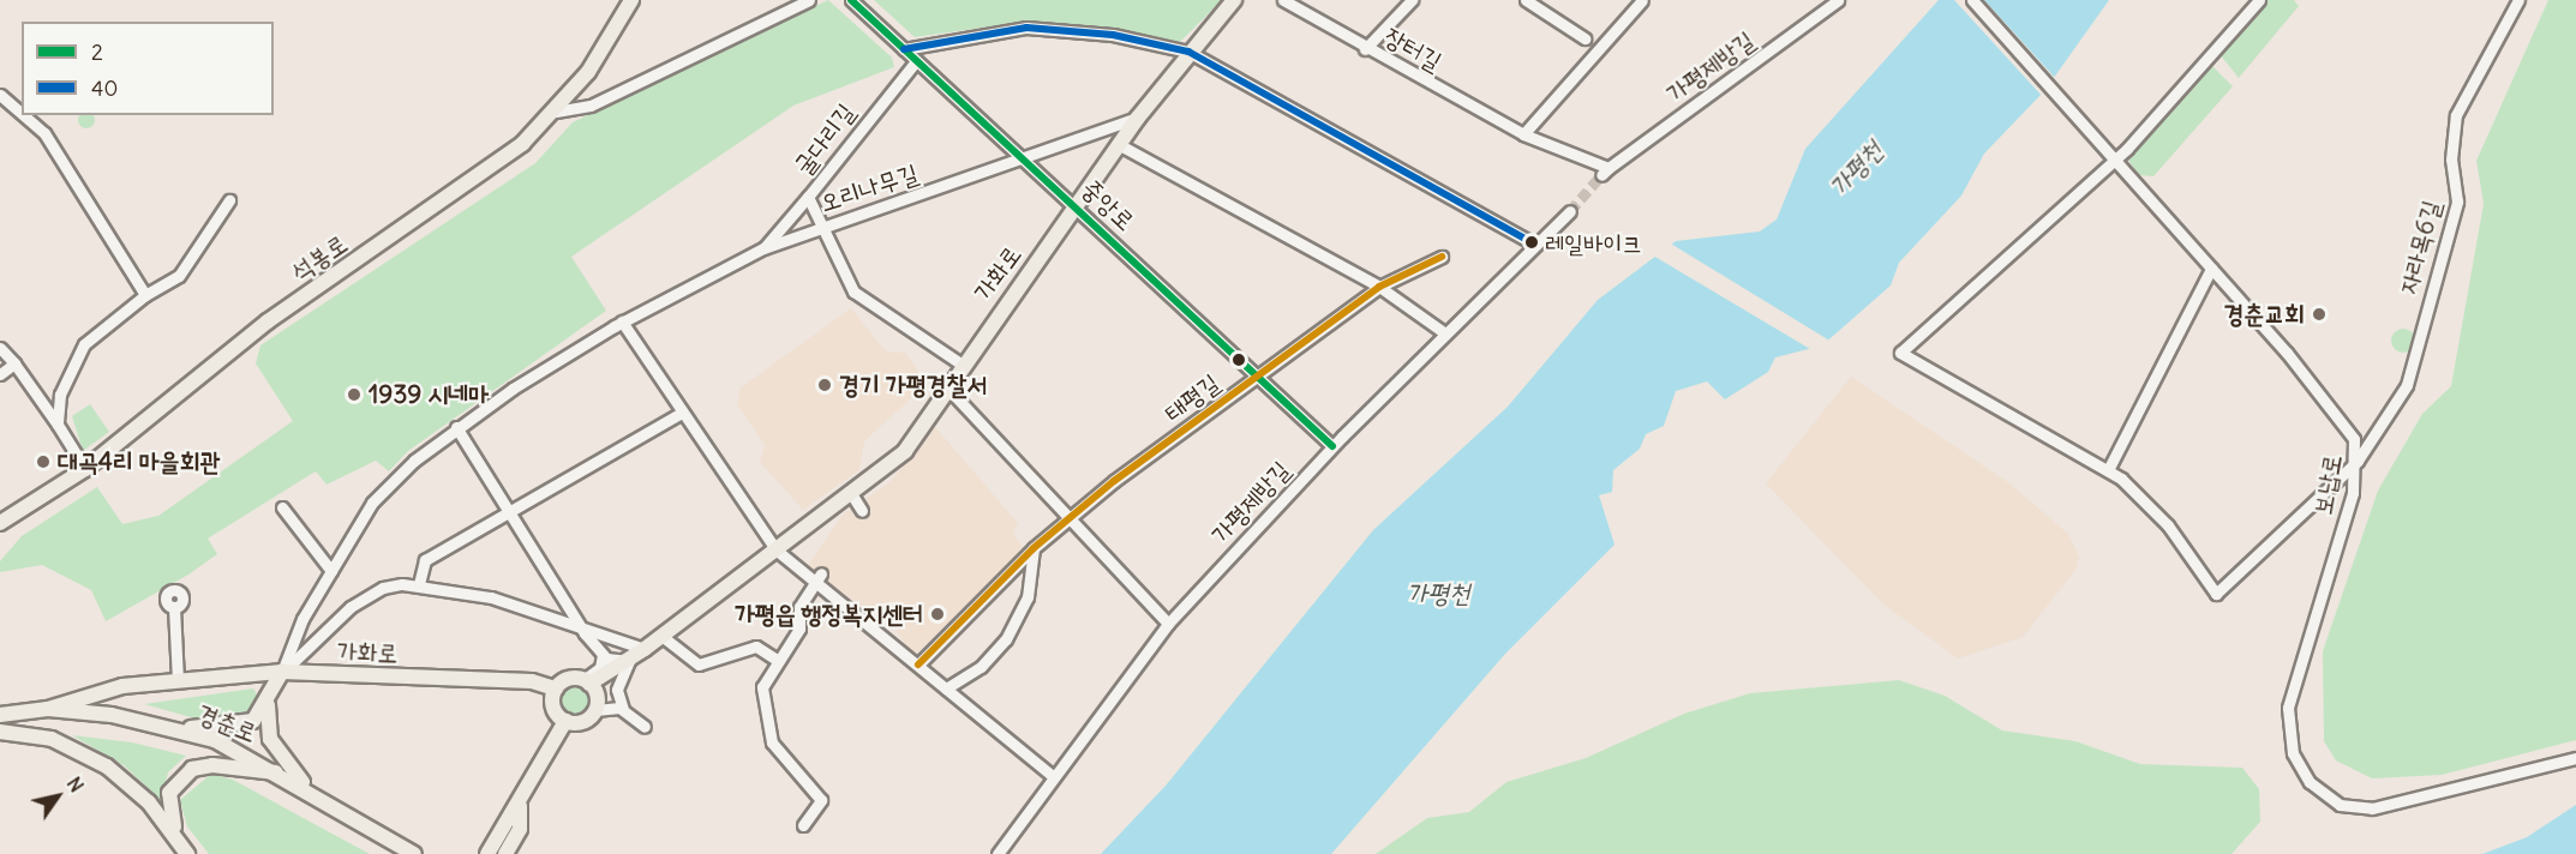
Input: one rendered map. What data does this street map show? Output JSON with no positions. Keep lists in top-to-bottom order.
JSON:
{
  "streets": {
    "main road": ["석봉로", "가화로", "경춘로"],
    "street": [
      "장터길",
      "가평제방길",
      "굴다리길",
      "오리나무길",
      "중앙로",
      "자라목6길",
      "태평길",
      "보납로"
    ]
  },
  "crossings": [
    ["장터길", "가평제방길"],
    ["가평제방길", "중앙로"],
    ["굴다리길", "오리나무길"],
    ["굴다리길", "중앙로"],
    ["굴다리길", "가화로"],
    ["오리나무길", "중앙로"],
    ["오리나무길", "가화로"],
    ["중앙로", "가화로"],
    ["중앙로", "태평길"],
    ["자라목6길", "보납로"],
    ["가화로", "경춘로"]
  ],
  "water": ["가평천"],
  "places": [
    "레일바이크",
    "경춘교회",
    "경기 가평경찰서",
    "1939 시네마",
    "대곡4리 마을회관",
    "가평읍 행정복지센터"
  ],
  "lines": ["transit line 2", "transit line 40"],
  "legend": ["2", "40"],
  "north": "top right"
}
